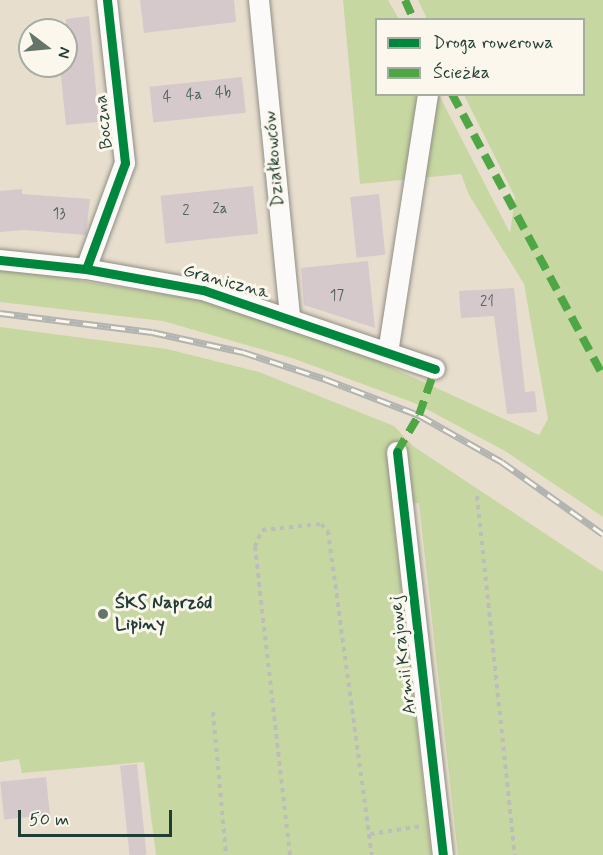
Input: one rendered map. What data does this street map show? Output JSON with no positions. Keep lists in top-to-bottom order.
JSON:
{
  "streets": {
    "street": [
      "Boczna",
      "Działkowców",
      "Graniczna",
      "Armii Krajowej"
    ]
  },
  "crossings": [
    ["Boczna", "Graniczna"],
    ["Działkowców", "Graniczna"]
  ],
  "places": ["ŚKS Naprzód Lipiny"],
  "house_numbers": [
    "4b",
    "4a",
    "4",
    "2a",
    "2",
    "13",
    "17",
    "21"
  ],
  "legend": ["Droga rowerowa", "Ścieżka"],
  "scale_bar": "50 m",
  "north": "right"
}
